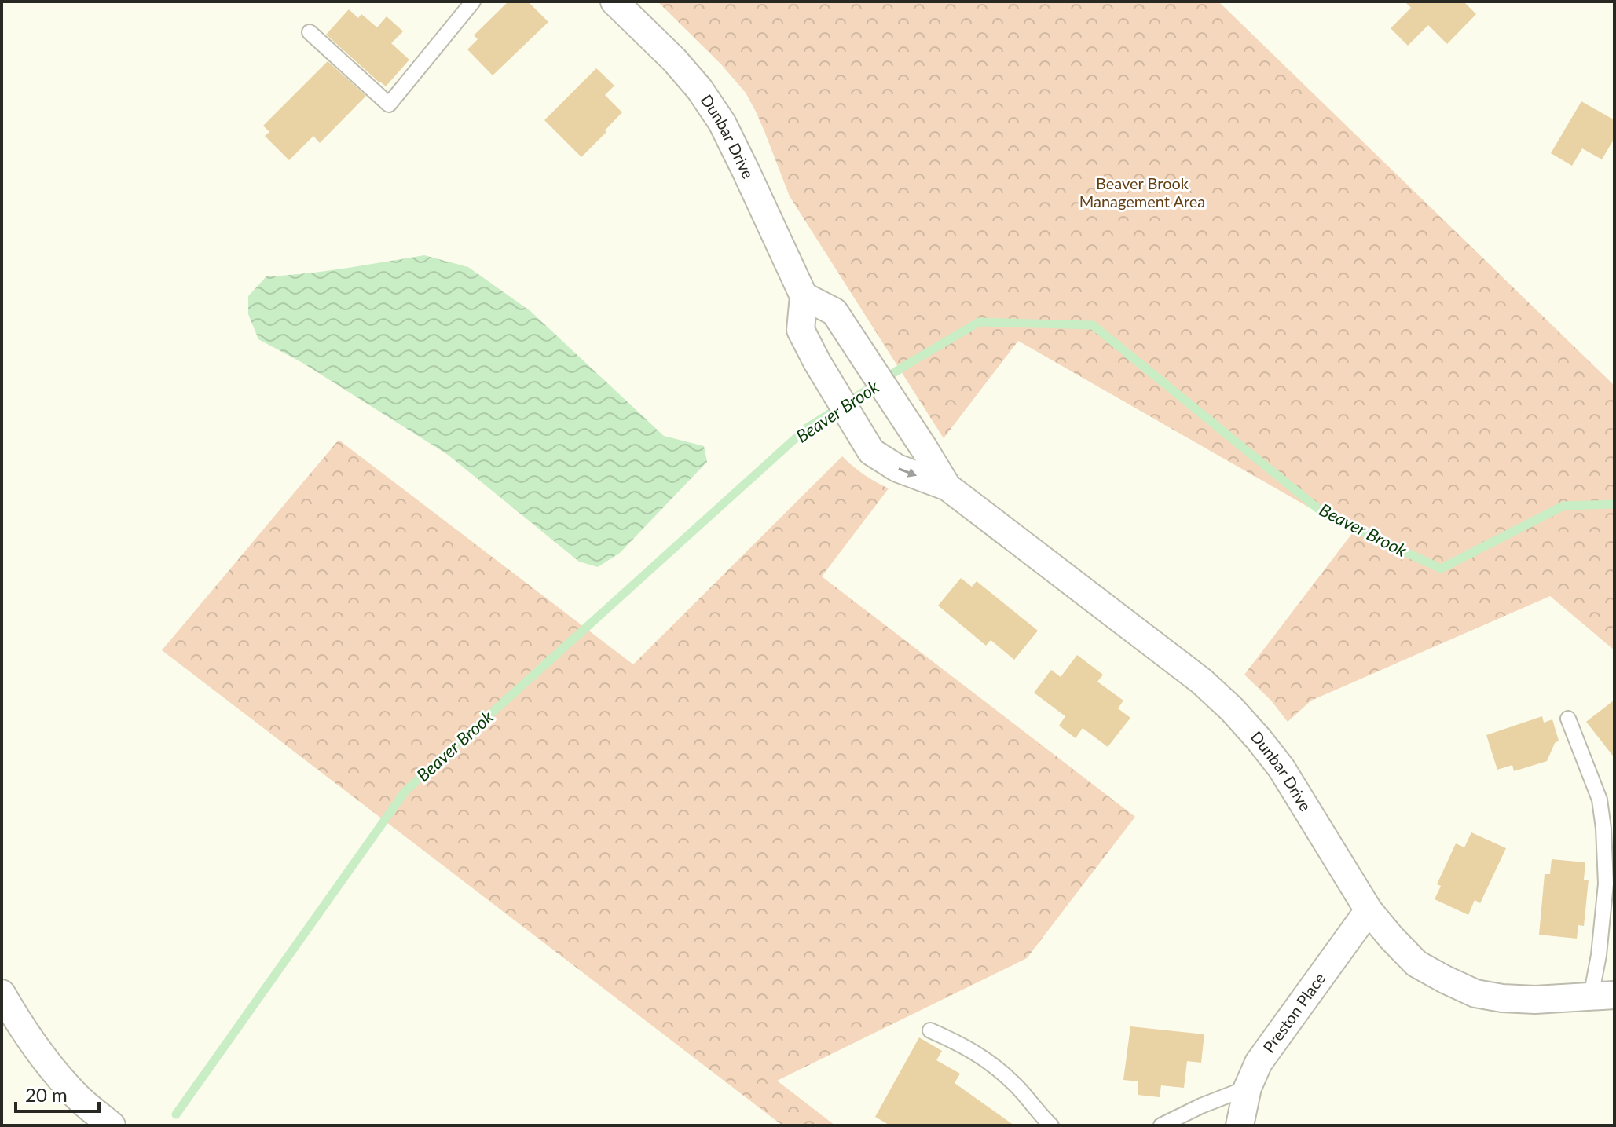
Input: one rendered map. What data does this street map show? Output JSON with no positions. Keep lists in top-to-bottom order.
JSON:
{
  "streets": {
    "street": ["Dunbar Drive", "Preston Place"]
  },
  "crossings": [
    ["Dunbar Drive", "Preston Place"]
  ],
  "water": ["Beaver Brook"],
  "parks": ["Beaver Brook Management Area"],
  "scale_bar": "20 m"
}
